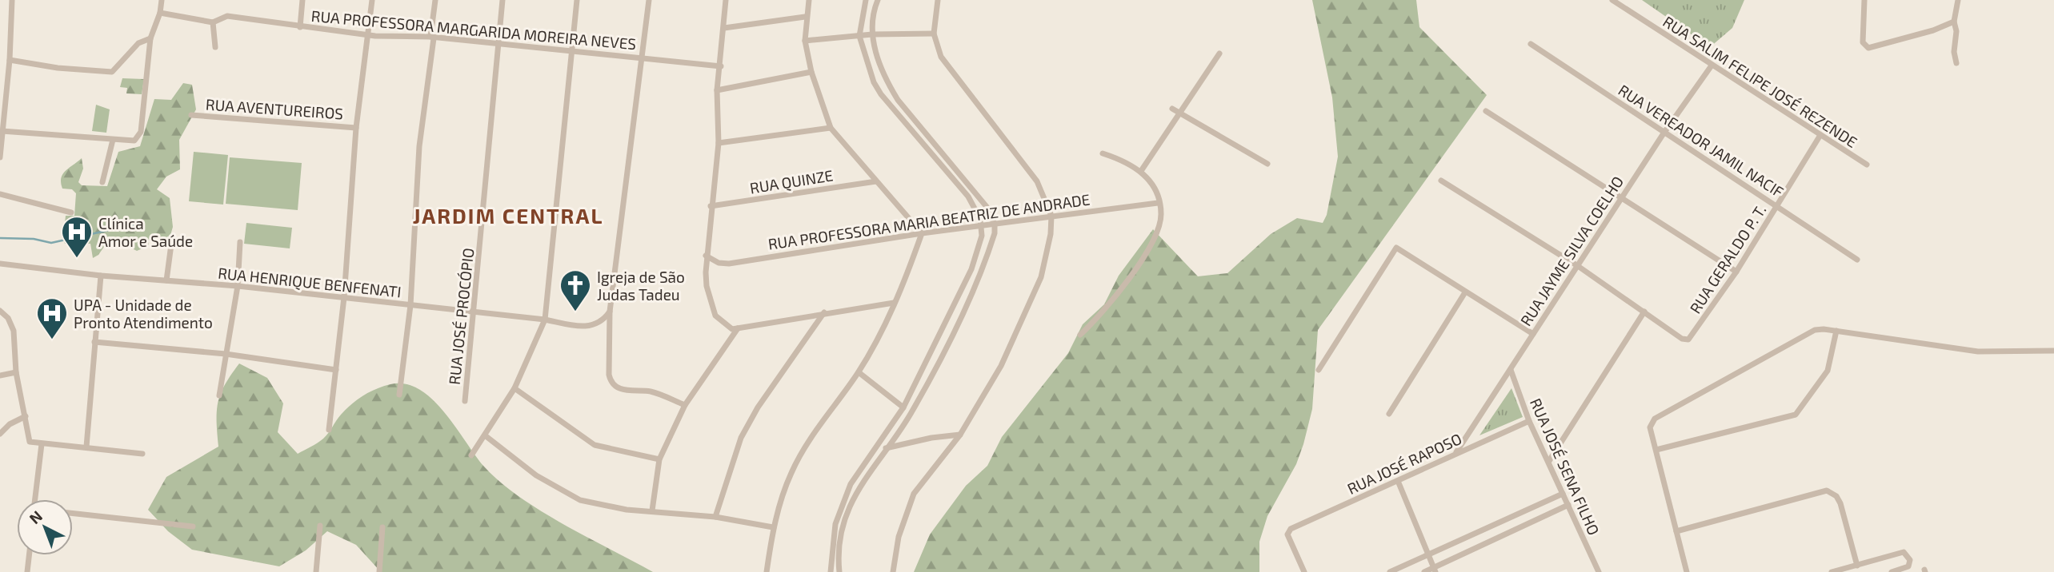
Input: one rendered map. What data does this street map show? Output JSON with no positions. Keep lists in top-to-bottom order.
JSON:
{
  "streets": {
    "street": [
      "RUA PROFESSORA MARGARIDA MOREIRA NEVES",
      "RUA SALIM FELIPE JOSÉ REZENDE",
      "RUA AVENTUREIROS",
      "RUA VEREADOR JAMIL NACIF",
      "RUA QUINZE",
      "RUA PROFESSORA MARIA BEATRIZ DE ANDRADE",
      "RUA JAYME SILVA COELHO",
      "RUA GERALDO P. T.",
      "RUA HENRIQUE BENFENATI",
      "RUA JOSÉ PROCÓPIO",
      "RUA JOSÉ RAPOSO",
      "RUA JOSÉ SENA FILHO"
    ]
  },
  "crossings": [
    ["RUA PROFESSORA MARGARIDA MOREIRA NEVES", "RUA JOSÉ PROCÓPIO"],
    ["RUA SALIM FELIPE JOSÉ REZENDE", "RUA JAYME SILVA COELHO"],
    ["RUA SALIM FELIPE JOSÉ REZENDE", "RUA GERALDO P. T."],
    ["RUA VEREADOR JAMIL NACIF", "RUA JAYME SILVA COELHO"],
    ["RUA VEREADOR JAMIL NACIF", "RUA GERALDO P. T."],
    ["RUA JAYME SILVA COELHO", "RUA JOSÉ RAPOSO"],
    ["RUA JAYME SILVA COELHO", "RUA JOSÉ SENA FILHO"],
    ["RUA HENRIQUE BENFENATI", "RUA JOSÉ PROCÓPIO"],
    ["RUA JOSÉ RAPOSO", "RUA JOSÉ SENA FILHO"]
  ],
  "districts": ["JARDIM CENTRAL"],
  "places": {
    "hospital": ["Clínica Amor e Saúde", "UPA - Unidade de Pronto Atendimento"],
    "church": ["Igreja de São Judas Tadeu"]
  },
  "north": "top left"
}
